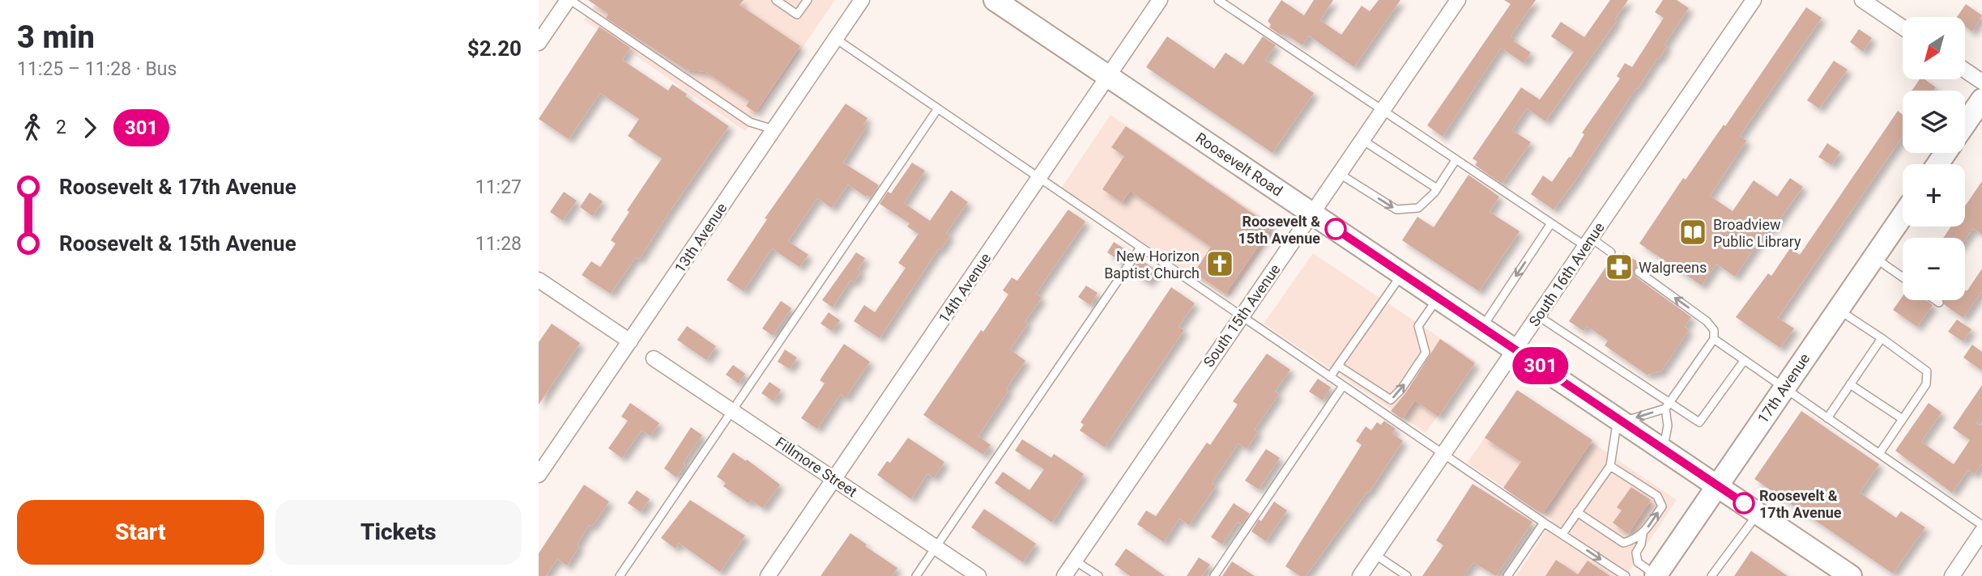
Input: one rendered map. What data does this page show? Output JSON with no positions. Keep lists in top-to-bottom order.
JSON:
{
  "streets": {
    "main road": ["Roosevelt Road", "17th Avenue"],
    "street": [
      "13th Avenue",
      "South 16th Avenue",
      "14th Avenue",
      "South 15th Avenue",
      "Fillmore Street"
    ]
  },
  "crossings": [
    ["Roosevelt Road", "South 16th Avenue"],
    ["Roosevelt Road", "14th Avenue"],
    ["Roosevelt Road", "South 15th Avenue"],
    ["Roosevelt Road", "17th Avenue"],
    ["14th Avenue", "Fillmore Street"]
  ],
  "places": {
    "other": ["Roosevelt & 15th Avenue", "Roosevelt & 17th Avenue"],
    "library": ["Broadview Public Library"],
    "church": ["New Horizon Baptist Church"],
    "pharmacy": ["Walgreens"]
  },
  "lines": ["bus line 301"],
  "north": "bottom left",
  "page": {
    "heading": ["3 min", "11:25 – 11:28 · Bus", "$2.20"],
    "on_map": "301",
    "map_buttons": ["+", "−"],
    "legs": ["2", "301"],
    "list": [
      {
        "name": "Roosevelt & 17th Avenue",
        "value": "11:27"
      },
      {
        "name": "Roosevelt & 15th Avenue",
        "value": "11:28"
      }
    ],
    "buttons": ["Start", "Tickets"]
  }
}
